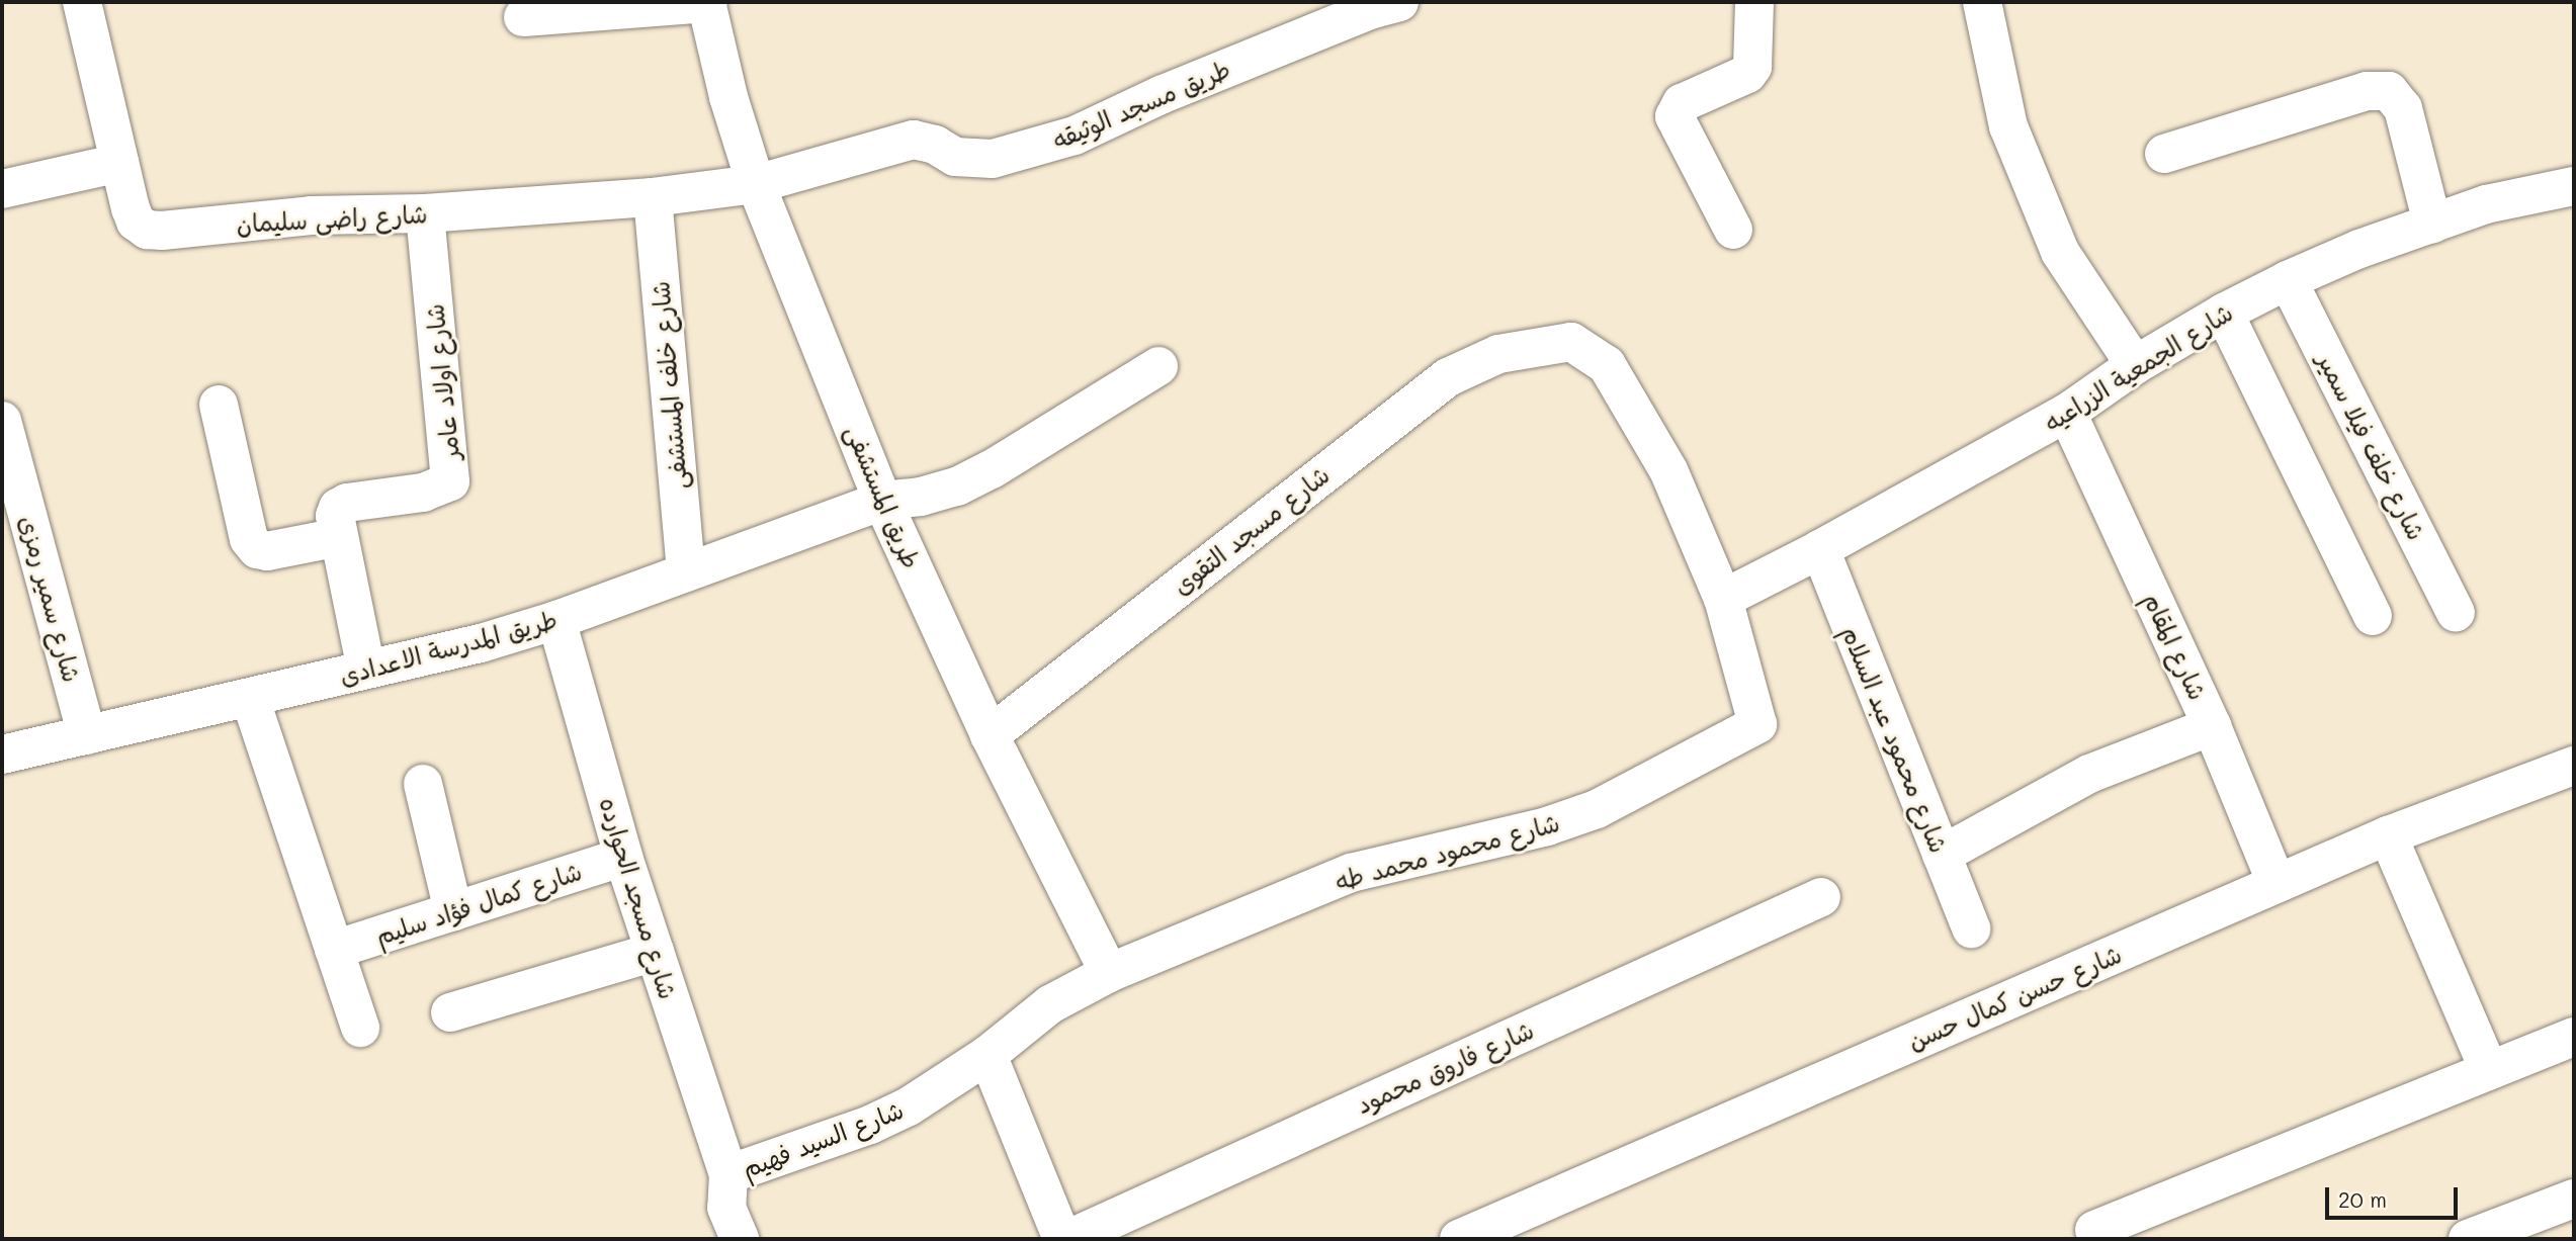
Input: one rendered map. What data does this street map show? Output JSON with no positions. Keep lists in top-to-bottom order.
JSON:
{
  "streets": {
    "street": [
      "طريق مسجد الوثيقه",
      "شارع راضى سليمان",
      "شارع الجمعية الزراعيه",
      "شارع اولاد عامر",
      "شارع خلف المستشفى",
      "شارع خلف فيلا سمير",
      "طريق المستشفى",
      "شارع مسجد التقوى",
      "شارع سمير رمزى",
      "شارع المقام",
      "طريق المدرسة الاعدادى",
      "شارع محمود عبد السلام",
      "شارع محمود محمد طه",
      "شارع مسجد الحوارده",
      "شارع كمال فؤاد سليم",
      "شارع حسن كمال حسن",
      "شارع فاروق محمود",
      "شارع السيد فهيم"
    ]
  },
  "crossings": [
    ["طريق مسجد الوثيقه", "شارع راضى سليمان"],
    ["طريق مسجد الوثيقه", "طريق المستشفى"],
    ["شارع راضى سليمان", "شارع اولاد عامر"],
    ["شارع راضى سليمان", "شارع خلف المستشفى"],
    ["شارع راضى سليمان", "طريق المستشفى"],
    ["شارع الجمعية الزراعيه", "شارع خلف فيلا سمير"],
    ["شارع الجمعية الزراعيه", "شارع مسجد التقوى"],
    ["شارع الجمعية الزراعيه", "شارع المقام"],
    ["شارع الجمعية الزراعيه", "شارع محمود عبد السلام"],
    ["شارع اولاد عامر", "طريق المدرسة الاعدادى"],
    ["شارع خلف المستشفى", "طريق المدرسة الاعدادى"],
    ["طريق المستشفى", "شارع مسجد التقوى"],
    ["طريق المستشفى", "طريق المدرسة الاعدادى"],
    ["طريق المستشفى", "شارع محمود محمد طه"],
    ["شارع مسجد التقوى", "شارع محمود محمد طه"],
    ["شارع سمير رمزى", "طريق المدرسة الاعدادى"],
    ["شارع المقام", "شارع حسن كمال حسن"],
    ["طريق المدرسة الاعدادى", "شارع مسجد الحوارده"],
    ["شارع محمود محمد طه", "شارع السيد فهيم"],
    ["شارع مسجد الحوارده", "شارع كمال فؤاد سليم"],
    ["شارع مسجد الحوارده", "شارع السيد فهيم"]
  ],
  "scale_bar": "20 m"
}
